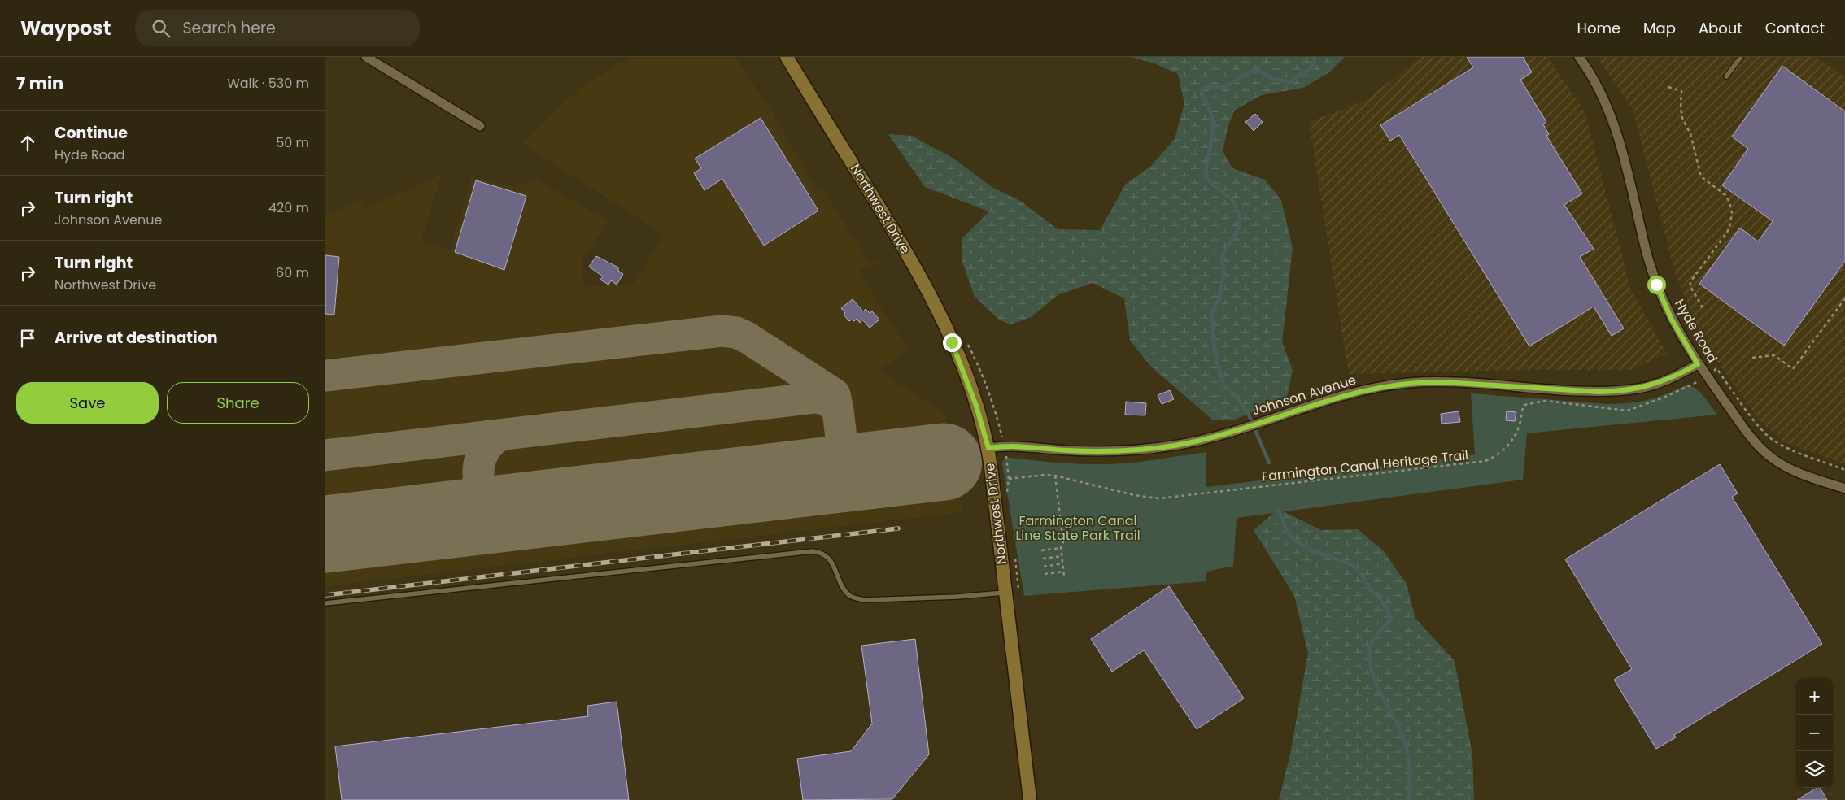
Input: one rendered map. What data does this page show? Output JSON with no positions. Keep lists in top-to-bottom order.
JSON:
{
  "streets": {
    "main road": ["Northwest Drive"],
    "street": ["Hyde Road", "Johnson Avenue"],
    "path": ["Farmington Canal Heritage Trail"]
  },
  "crossings": [
    ["Northwest Drive", "Johnson Avenue"],
    ["Hyde Road", "Johnson Avenue"]
  ],
  "parks": ["Farmington Canal Line State Park Trail"],
  "page": {
    "header": "Waypost",
    "search": "Search here",
    "nav": [
      "Home",
      "Map",
      "About",
      "Contact"
    ],
    "heading": ["7 min", "Walk · 530 m"],
    "list": [
      ["Continue", "Hyde Road", "50 m"],
      ["Turn right", "Johnson Avenue", "420 m"],
      ["Turn right", "Northwest Drive", "60 m"],
      "Arrive at destination"
    ],
    "buttons": ["Save", "Share"],
    "map_buttons": ["+", "−"]
  }
}
